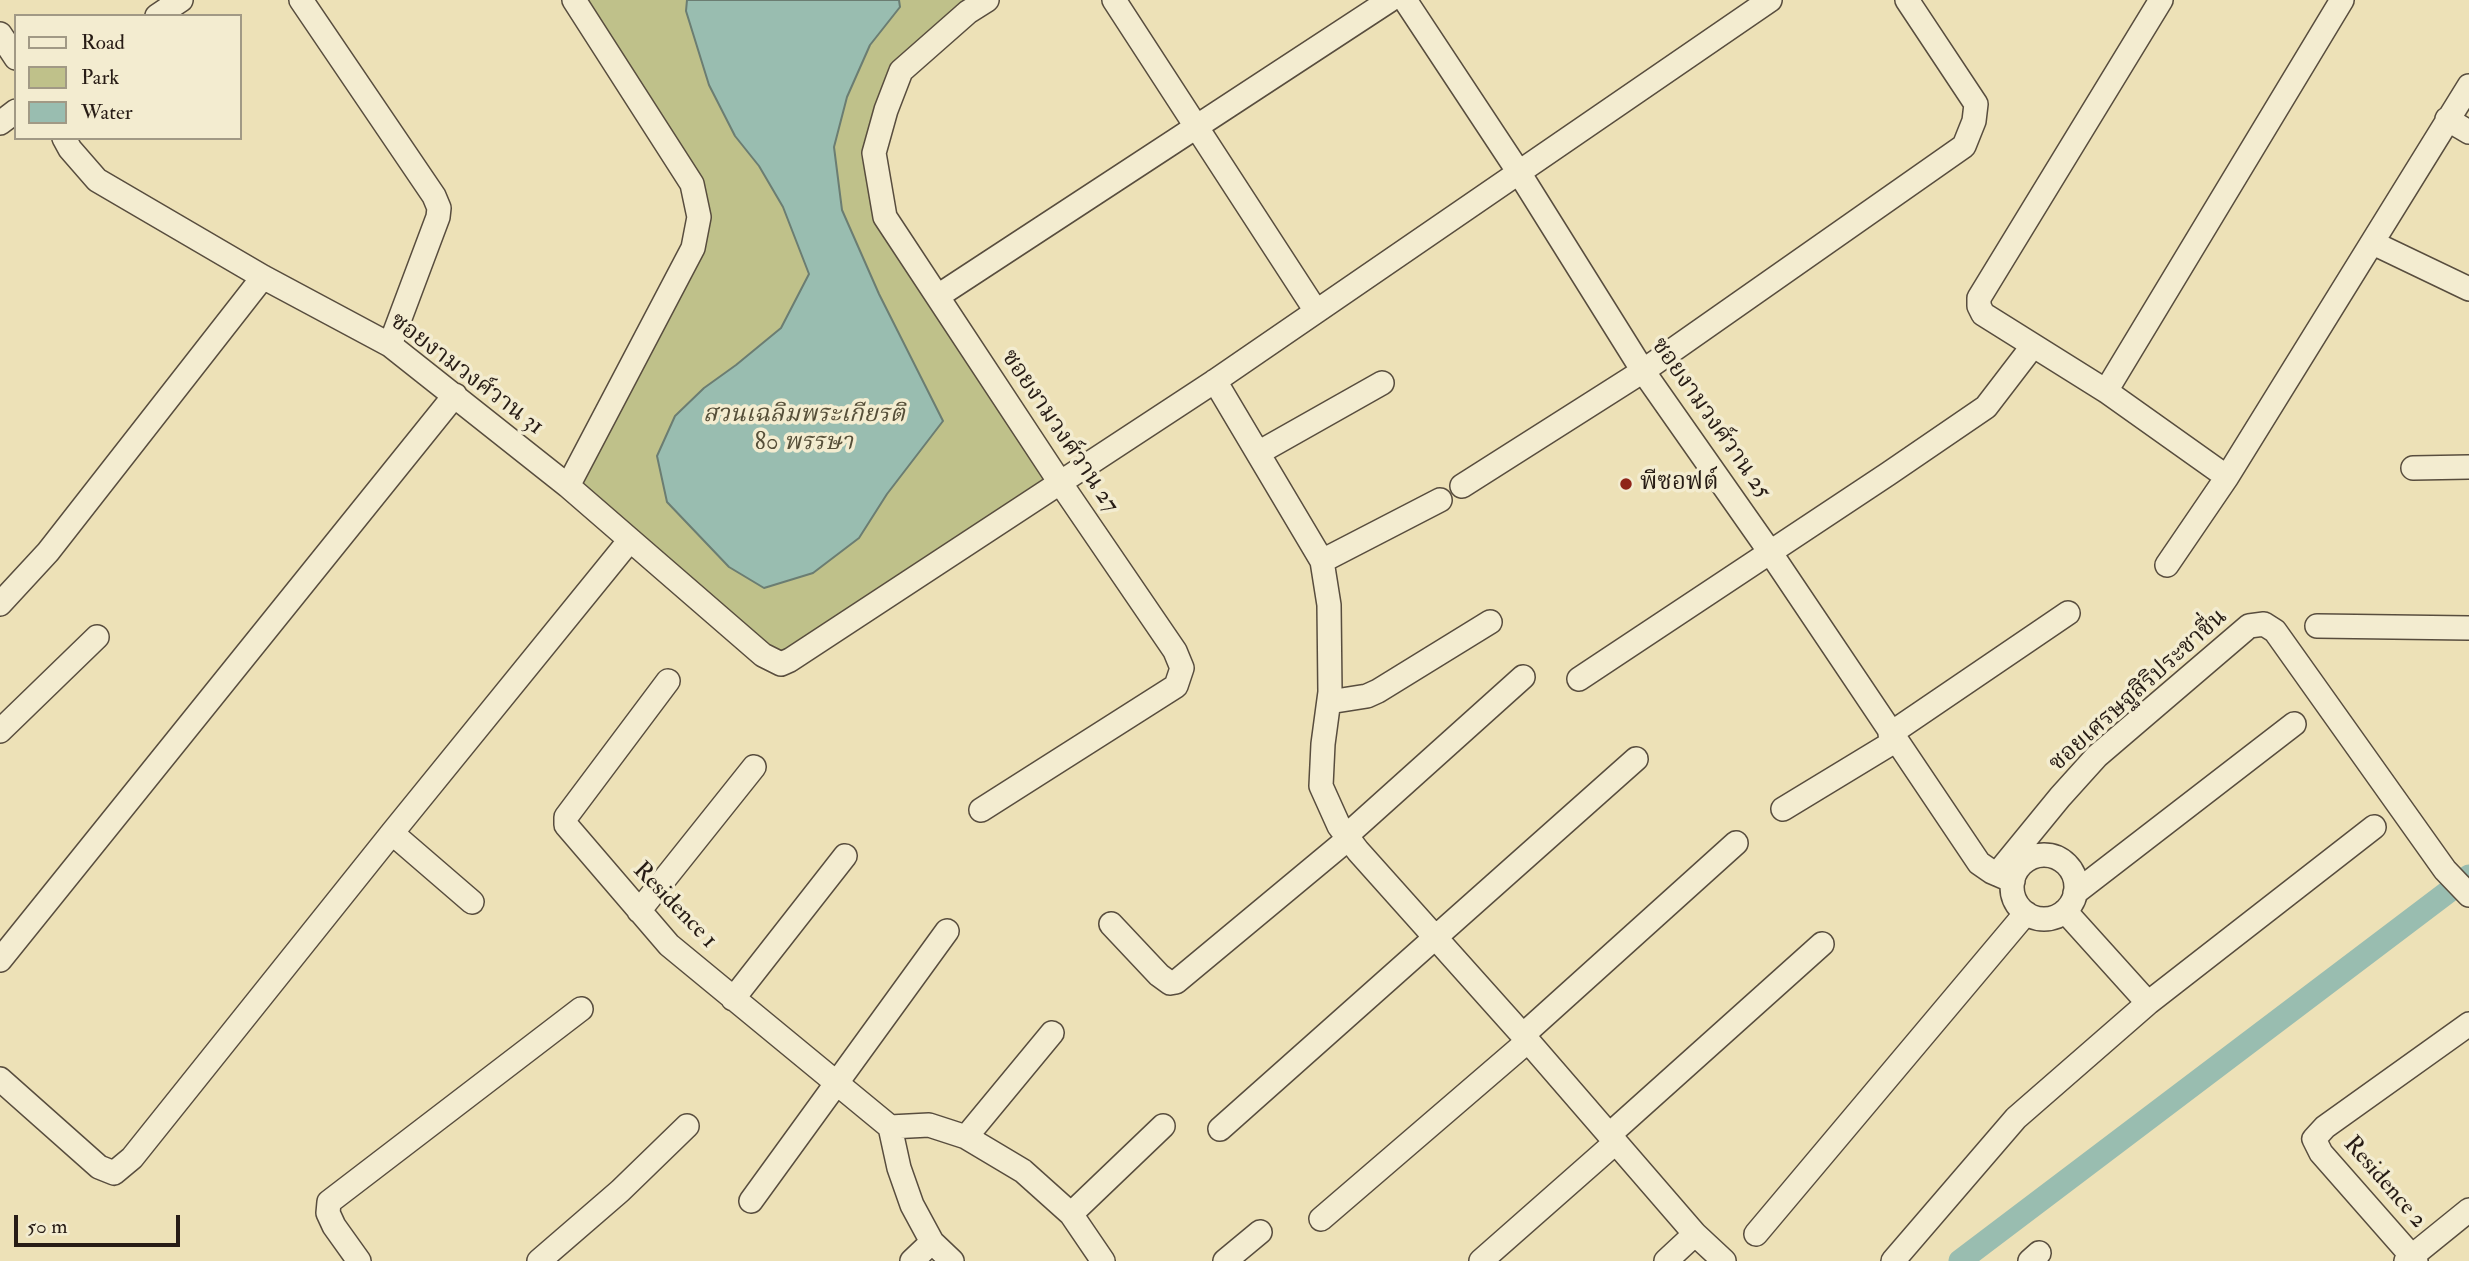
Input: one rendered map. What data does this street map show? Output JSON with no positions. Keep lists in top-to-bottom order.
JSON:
{
  "streets": {
    "street": [
      "ซอยงามวงศ์วาน 31",
      "ซอยงามวงศ์วาน 25",
      "ซอยงามวงศ์วาน 27",
      "ซอยเศรษฐสิริประชาชื่น",
      "Residence 1",
      "Residence 2"
    ]
  },
  "crossings": [
    ["ซอยงามวงศ์วาน 31", "ซอยงามวงศ์วาน 27"],
    ["ซอยงามวงศ์วาน 25", "ซอยเศรษฐสิริประชาชื่น"]
  ],
  "parks": ["สวนเฉลิมพระเกียรติ 80 พรรษา"],
  "places": ["พีซอฟต์"],
  "legend": ["Road", "Park", "Water"],
  "scale_bar": "50 m"
}
